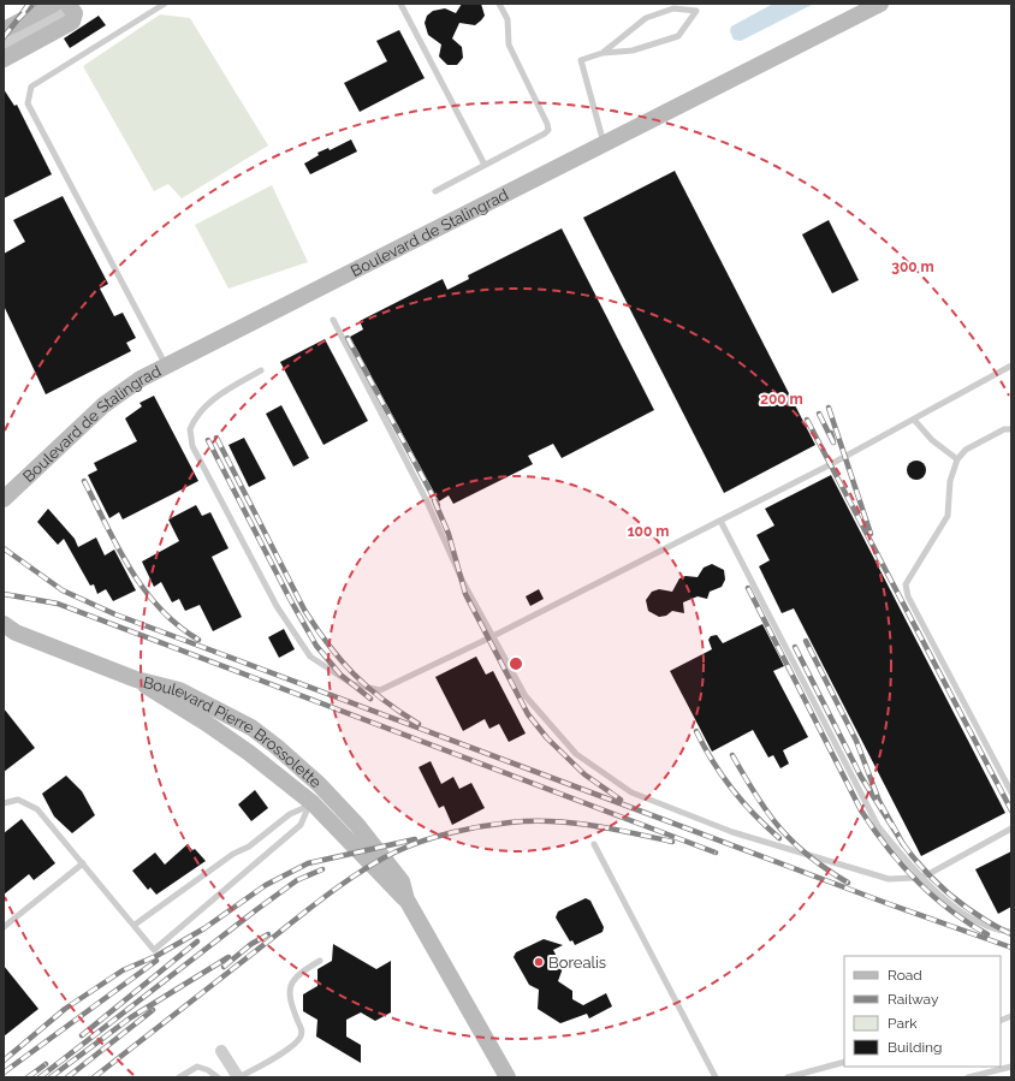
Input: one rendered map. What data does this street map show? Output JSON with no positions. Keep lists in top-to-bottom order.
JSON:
{
  "streets": {
    "main road": ["Boulevard de Stalingrad", "Boulevard Pierre Brossolette"]
  },
  "places": ["Borealis"],
  "legend": [
    "Road",
    "Railway",
    "Park",
    "Building"
  ],
  "rings": ["300 m", "200 m", "100 m"]
}
